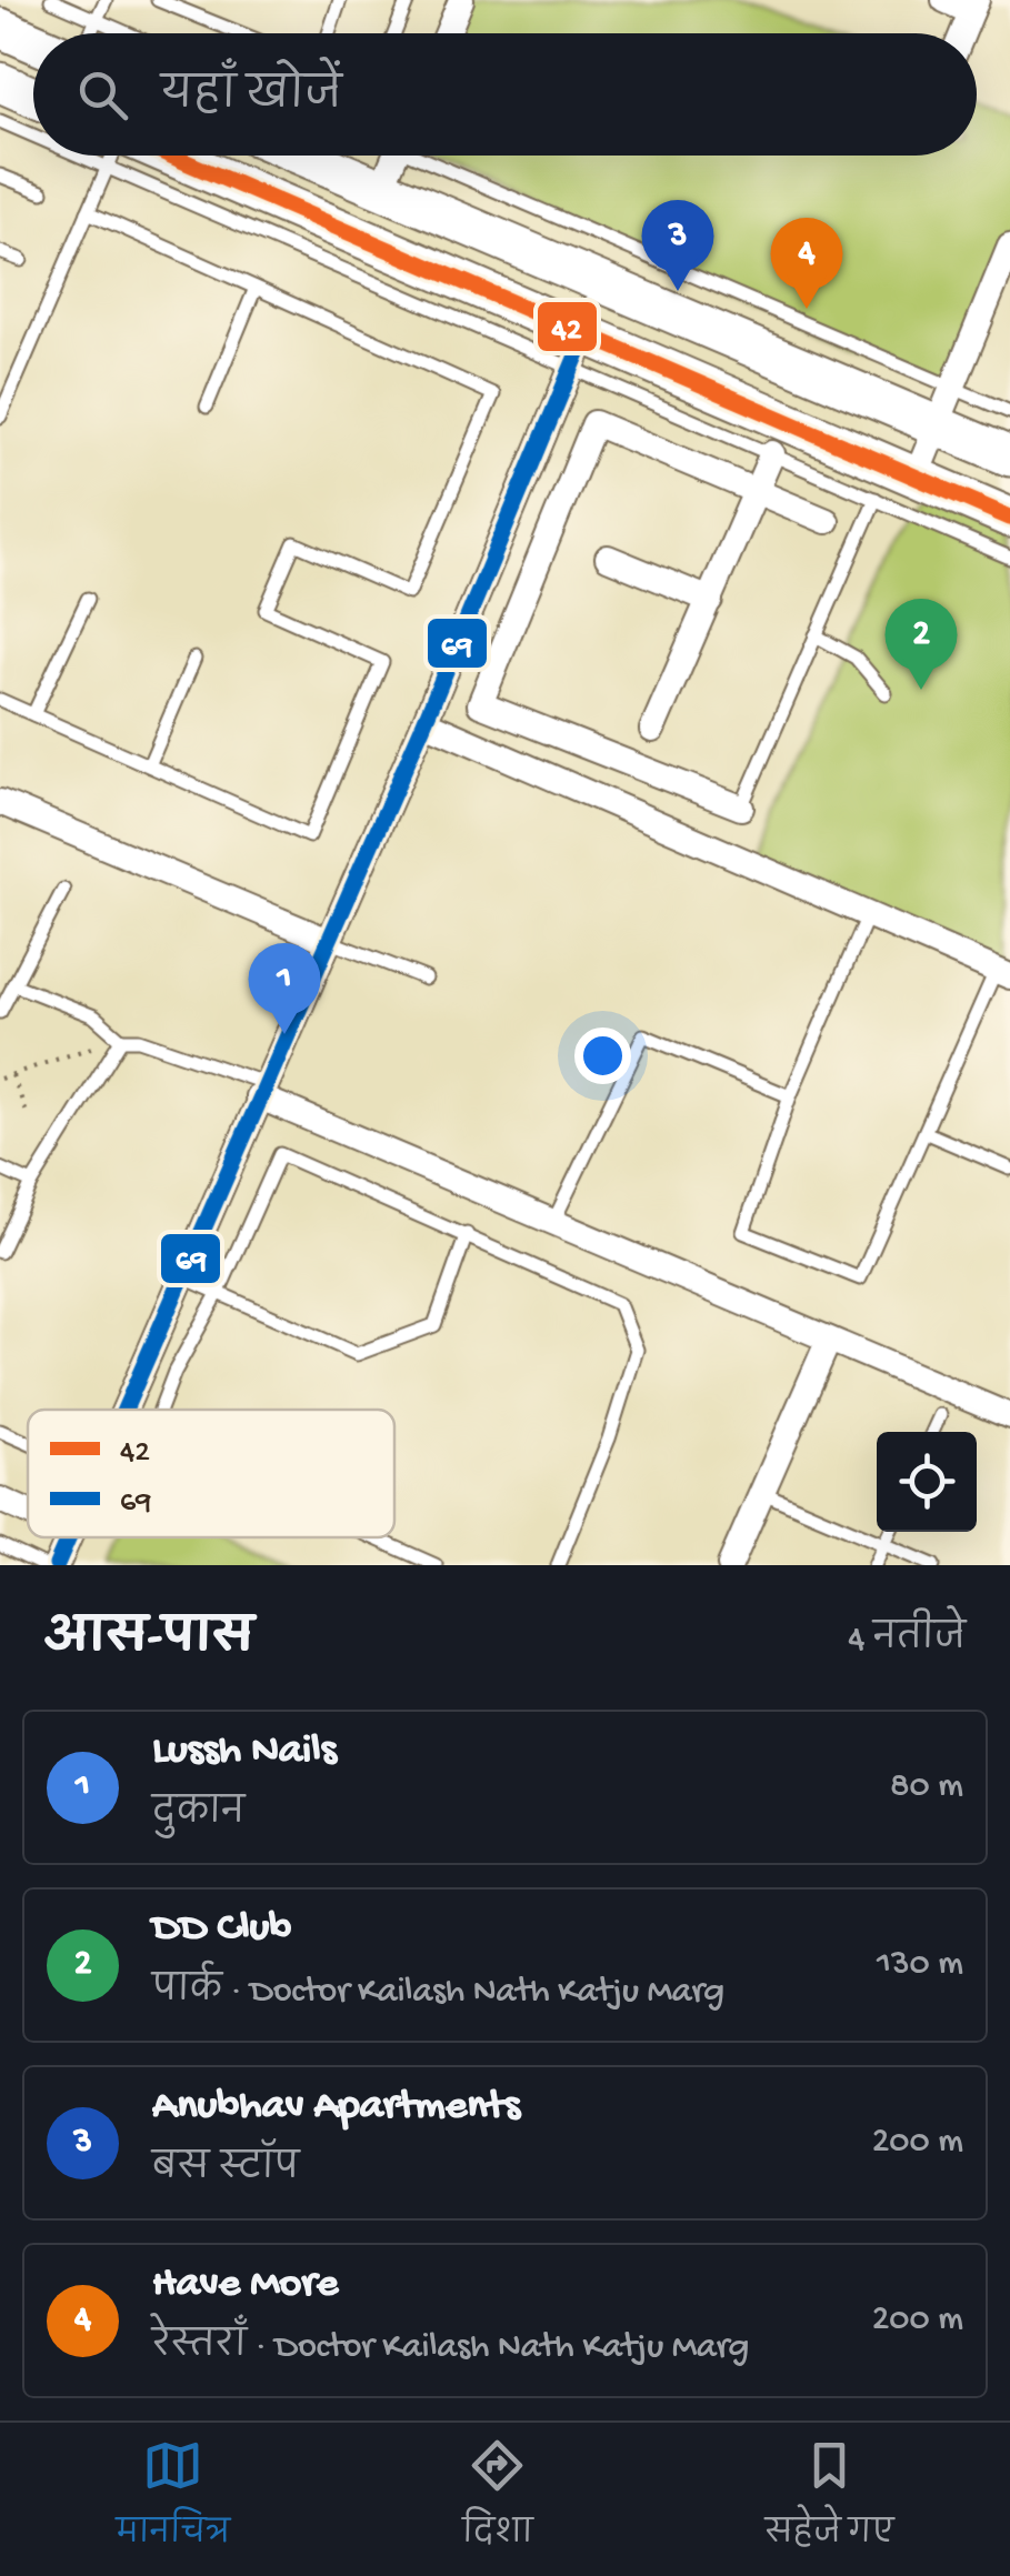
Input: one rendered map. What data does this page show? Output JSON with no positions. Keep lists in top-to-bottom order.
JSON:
{
  "lines": ["transit line 42", "transit line 69"],
  "legend": ["42", "69"],
  "page": {
    "search": "यहाँ खोजें",
    "pins": [
      "3",
      "4",
      "2",
      "1"
    ],
    "heading": ["आस-पास", "4 नतीजे"],
    "list": [
      {
        "mark": "1",
        "name": "Lussh Nails",
        "note": "दुकान",
        "value": "80 m"
      },
      {
        "mark": "2",
        "name": "DD Club",
        "note": "पार्क · Doctor Kailash Nath Katju Marg",
        "value": "130 m"
      },
      {
        "mark": "3",
        "name": "Anubhav Apartments",
        "note": "बस स्टॉप",
        "value": "200 m"
      },
      {
        "mark": "4",
        "name": "Have More",
        "note": "रेस्तराँ · Doctor Kailash Nath Katju Marg",
        "value": "200 m"
      }
    ],
    "nav": ["मानचित्र", "दिशा", "सहेजे गए"]
  }
}
